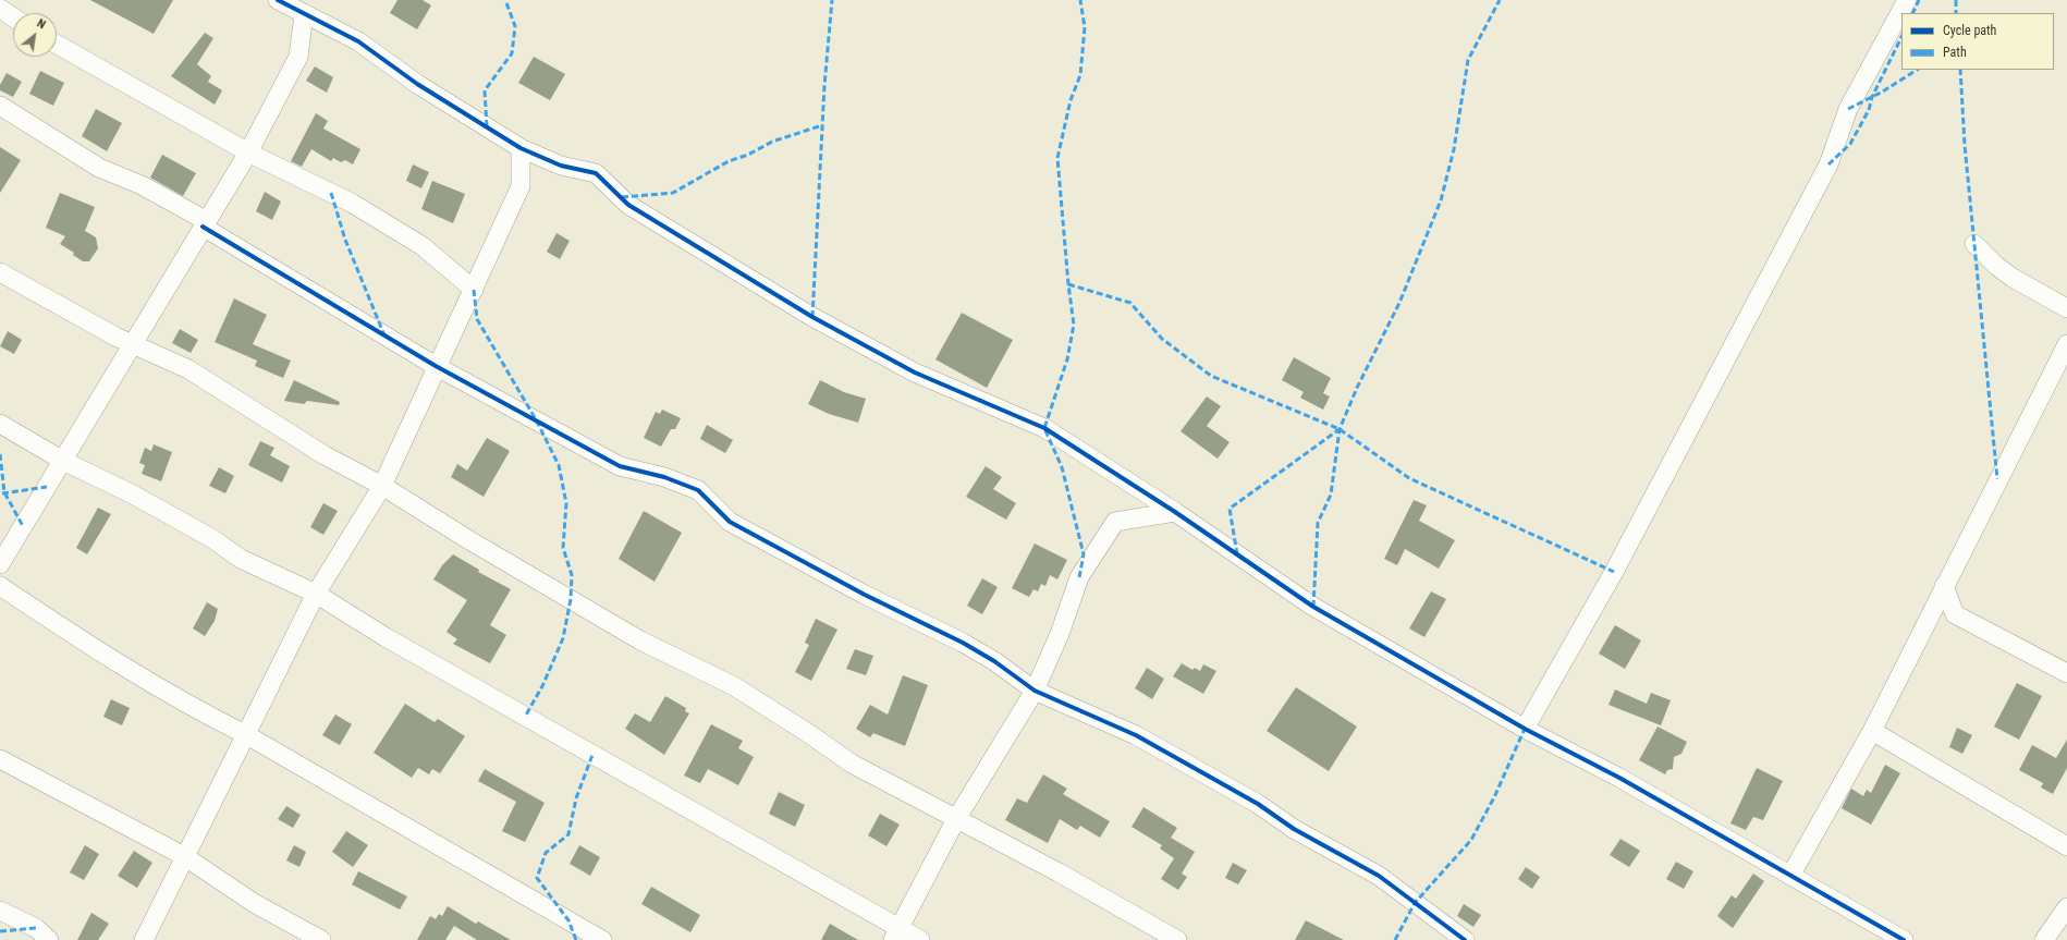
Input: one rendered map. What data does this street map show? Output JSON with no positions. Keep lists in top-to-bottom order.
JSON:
{
  "legend": ["Cycle path", "Path"],
  "north": "top right"
}
